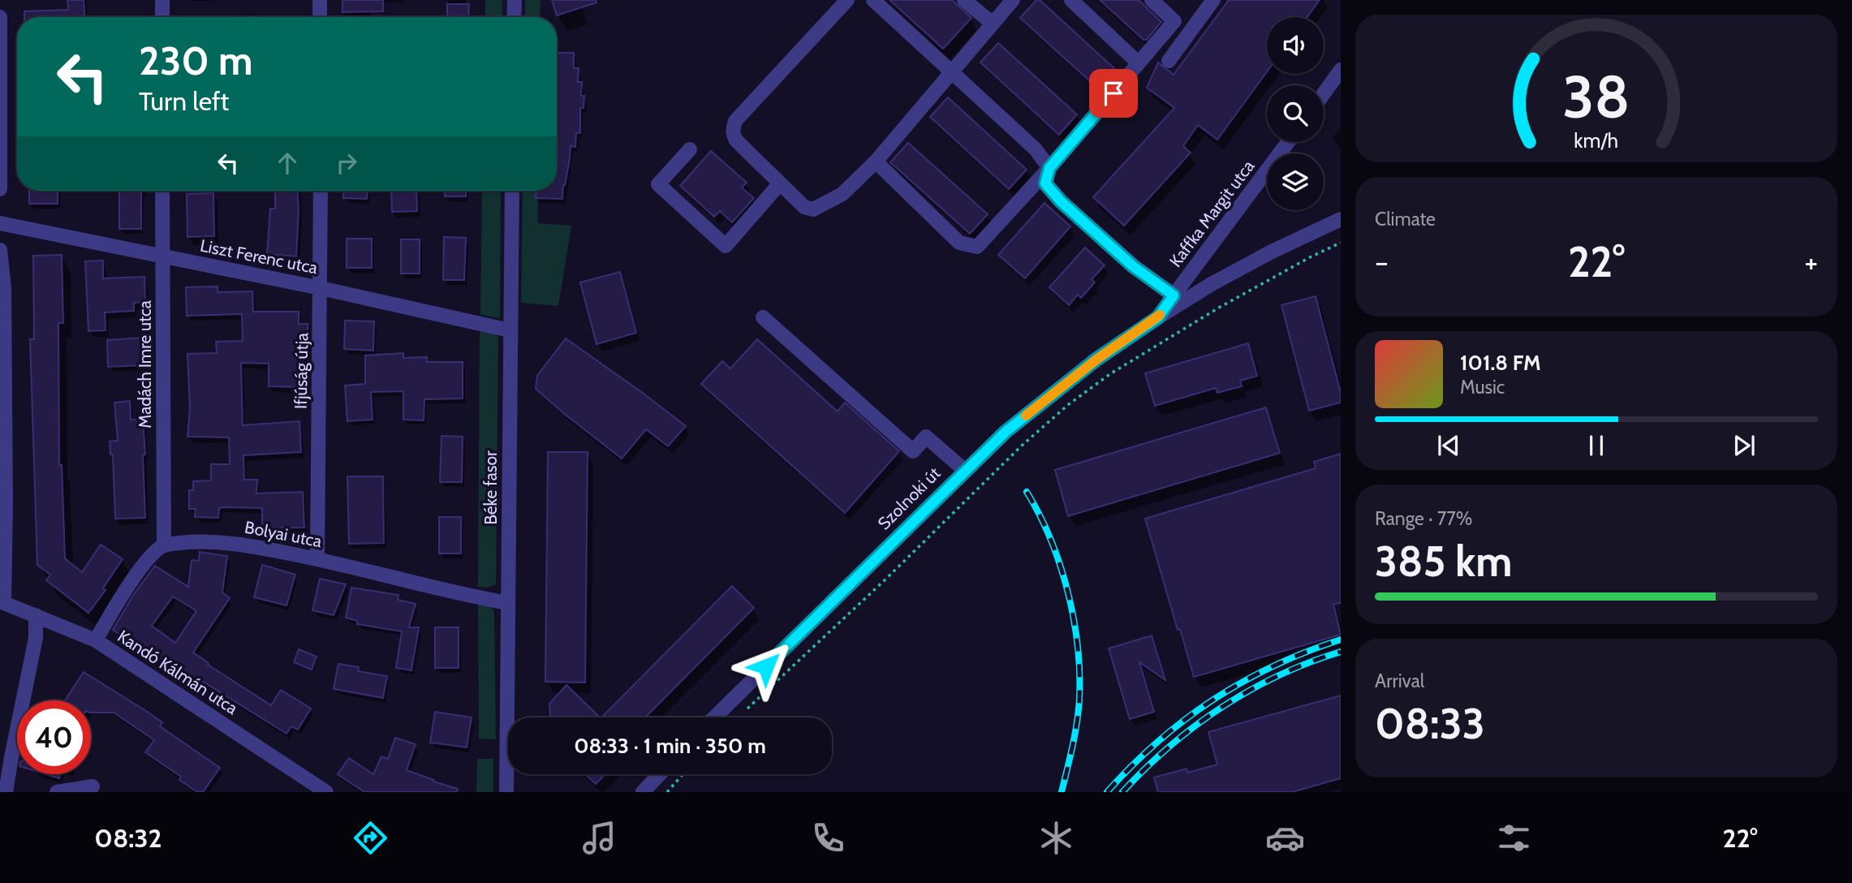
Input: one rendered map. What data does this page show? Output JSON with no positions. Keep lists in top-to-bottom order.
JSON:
{
  "streets": {
    "street": [
      "Kaffka Margit utca",
      "Liszt Ferenc utca",
      "Madách Imre utca",
      "Ifjúság útja",
      "Béke fasor",
      "Szolnoki út",
      "Bolyai utca",
      "Kandó Kálmán utca"
    ]
  },
  "crossings": [
    ["Kaffka Margit utca", "Szolnoki út"],
    ["Liszt Ferenc utca", "Madách Imre utca"],
    ["Liszt Ferenc utca", "Ifjúság útja"],
    ["Liszt Ferenc utca", "Béke fasor"],
    ["Madách Imre utca", "Bolyai utca"],
    ["Ifjúság útja", "Bolyai utca"],
    ["Béke fasor", "Bolyai utca"]
  ],
  "page": {
    "turn": ["230 m", "Turn left"],
    "tile": [
      "Climate",
      ["Range · 77%", "385 km"],
      ["Arrival", "08:33"]
    ],
    "heat": ["−", "22°", "+"],
    "song": ["101.8 FM", "Music"],
    "limit": "40",
    "trip": "08:33 · 1 min · 350 m",
    "tabs": ["08:32", "22°"],
    "gauge": ["38", "km/h"]
  }
}
